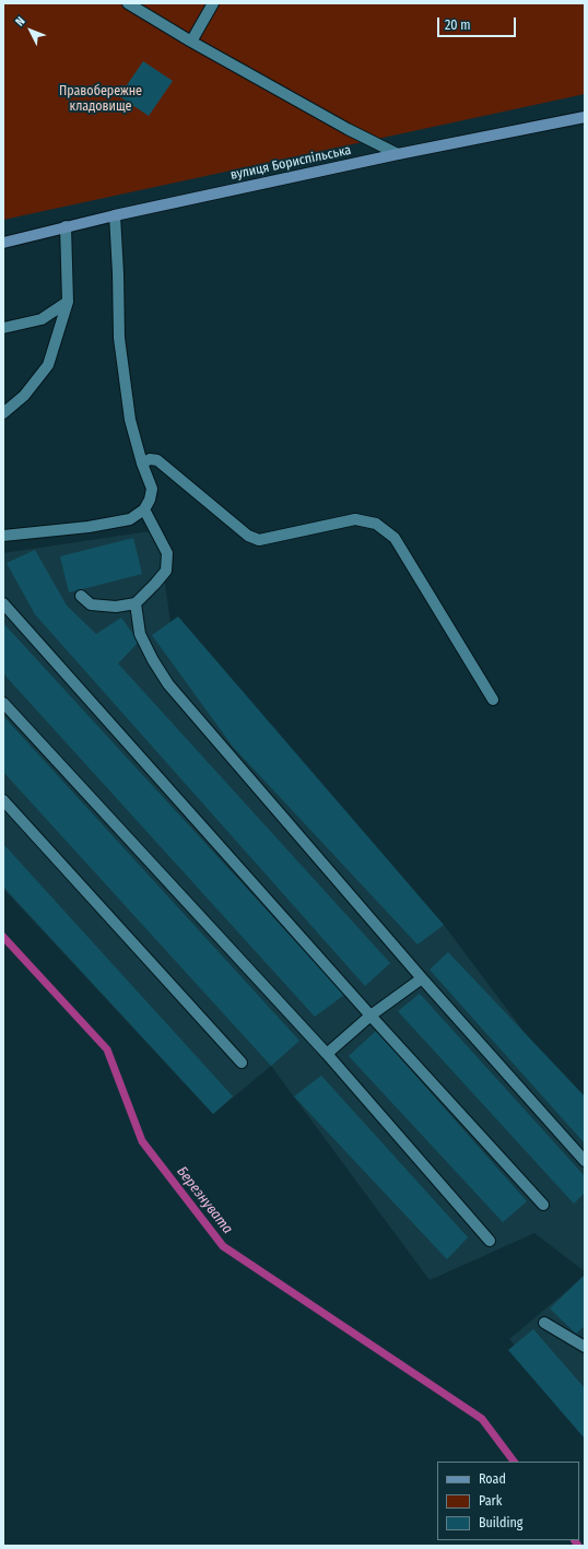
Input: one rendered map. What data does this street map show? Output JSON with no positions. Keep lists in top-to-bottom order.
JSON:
{
  "streets": {
    "main road": ["вулиця Бориспільська"]
  },
  "water": ["Березнувата"],
  "parks": ["Правобережне кладовище"],
  "legend": ["Road", "Park", "Building"],
  "scale_bar": "20 m",
  "north": "top left"
}
